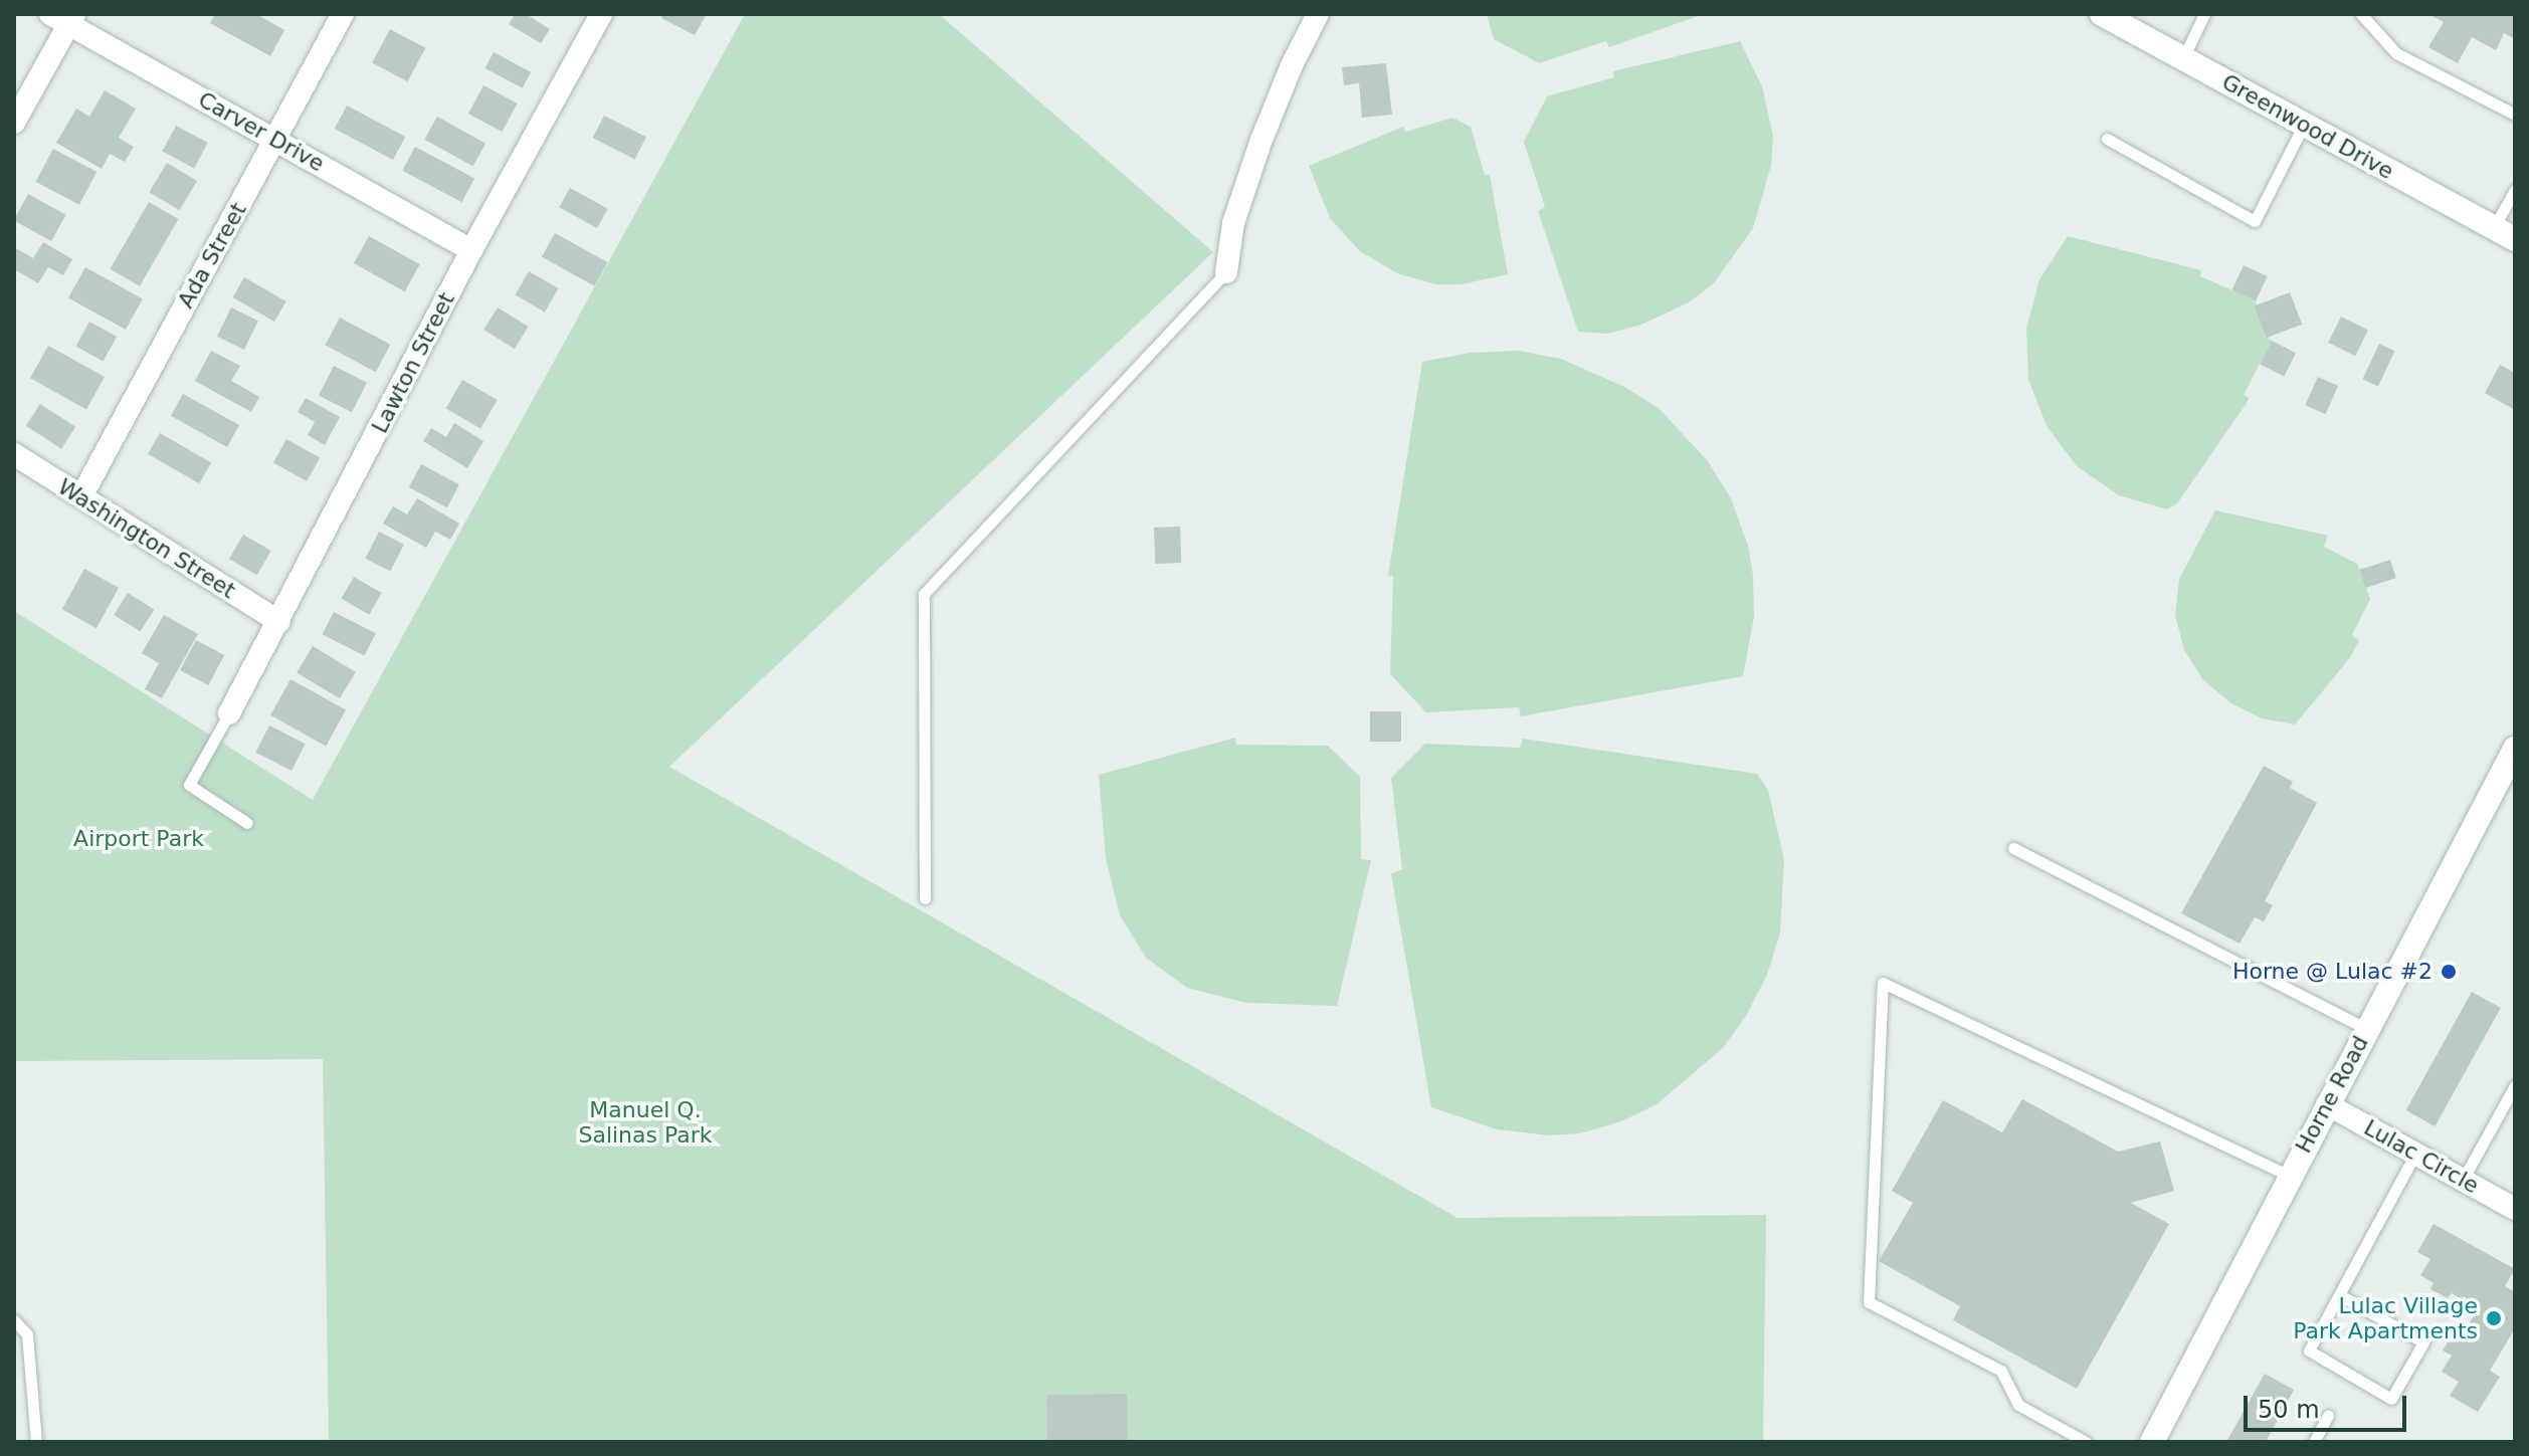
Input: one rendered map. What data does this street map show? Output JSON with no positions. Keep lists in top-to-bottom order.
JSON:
{
  "streets": {
    "main road": ["Greenwood Drive", "Horne Road"],
    "street": [
      "Carver Drive",
      "Ada Street",
      "Lawton Street",
      "Washington Street",
      "Lulac Circle"
    ]
  },
  "crossings": [
    ["Carver Drive", "Ada Street"],
    ["Carver Drive", "Lawton Street"],
    ["Ada Street", "Washington Street"],
    ["Lawton Street", "Washington Street"],
    ["Horne Road", "Lulac Circle"]
  ],
  "parks": ["Airport Park", "Manuel Q. Salinas Park"],
  "places": ["Horne @ Lulac #2", "Lulac Village Park Apartments"],
  "scale_bar": "50 m"
}
